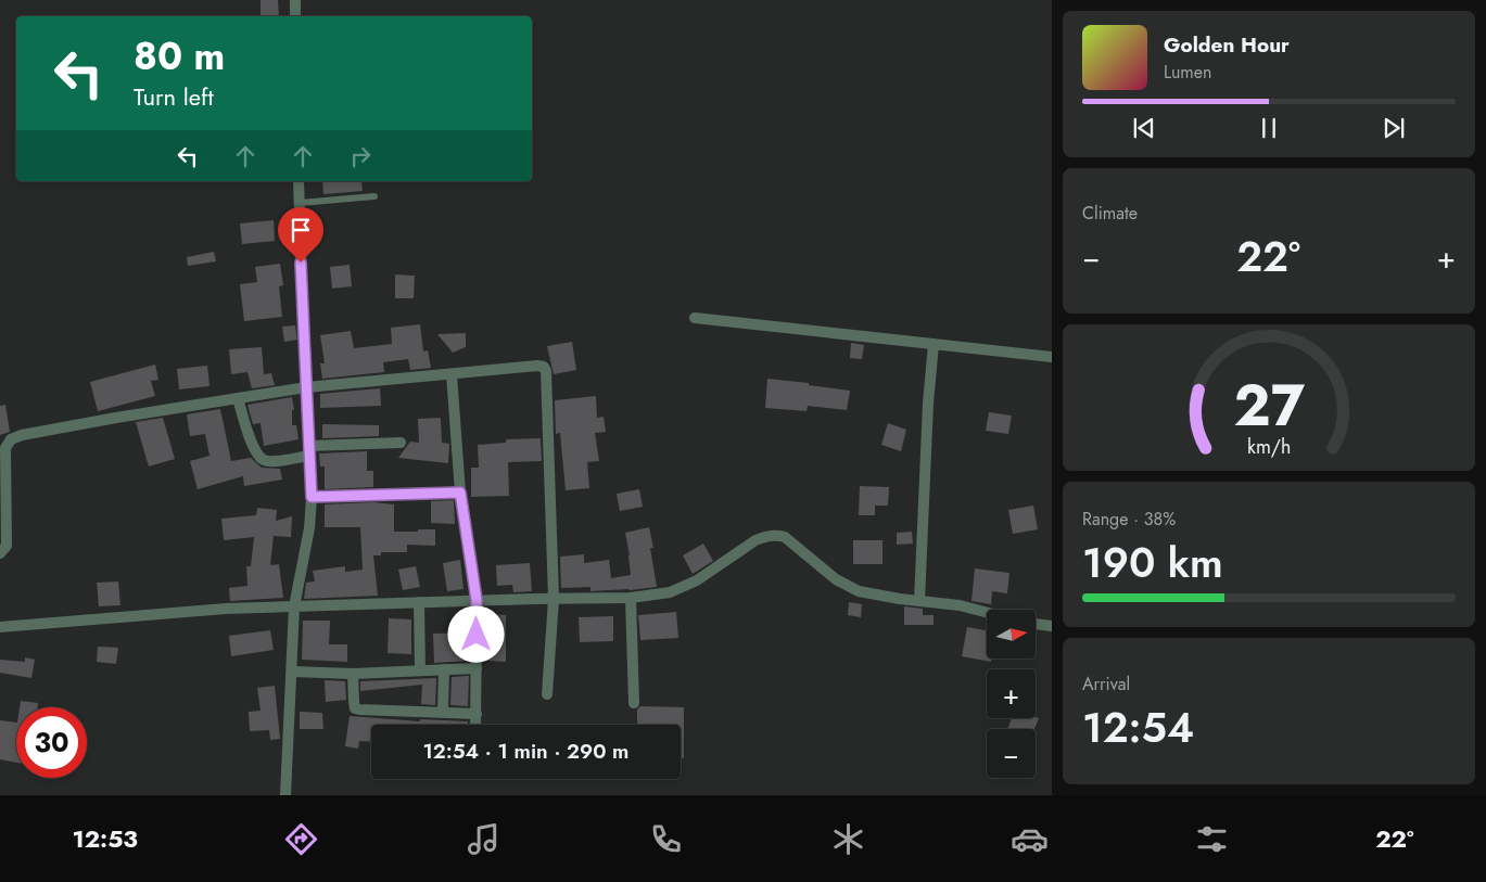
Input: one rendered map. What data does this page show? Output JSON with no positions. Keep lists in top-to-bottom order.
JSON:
{
  "north": "right",
  "page": {
    "turn": ["80 m", "Turn left"],
    "song": ["Golden Hour", "Lumen"],
    "tile": [
      "Climate",
      ["Range · 38%", "190 km"],
      ["Arrival", "12:54"]
    ],
    "heat": ["−", "22°", "+"],
    "map_buttons": ["+", "−"],
    "limit": "30",
    "trip": "12:54 · 1 min · 290 m",
    "tabs": ["12:53", "22°"],
    "gauge": ["27", "km/h"]
  }
}
